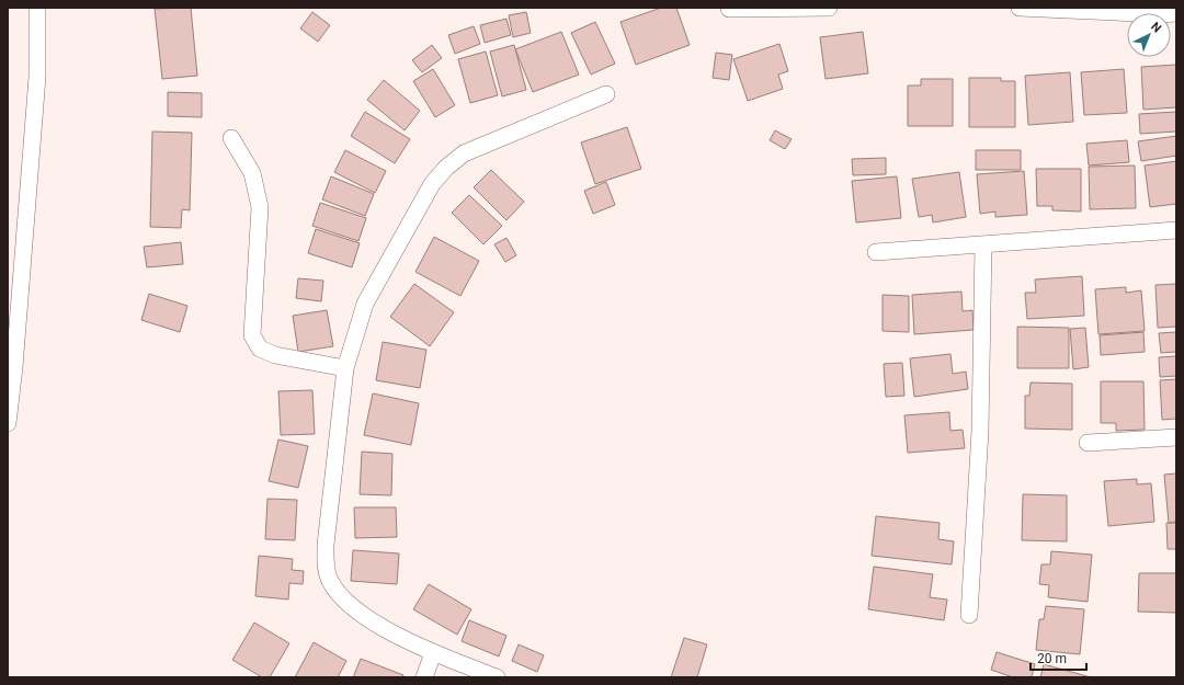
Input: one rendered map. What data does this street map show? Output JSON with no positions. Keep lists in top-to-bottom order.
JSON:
{
  "scale_bar": "20 m",
  "north": "top right"
}
